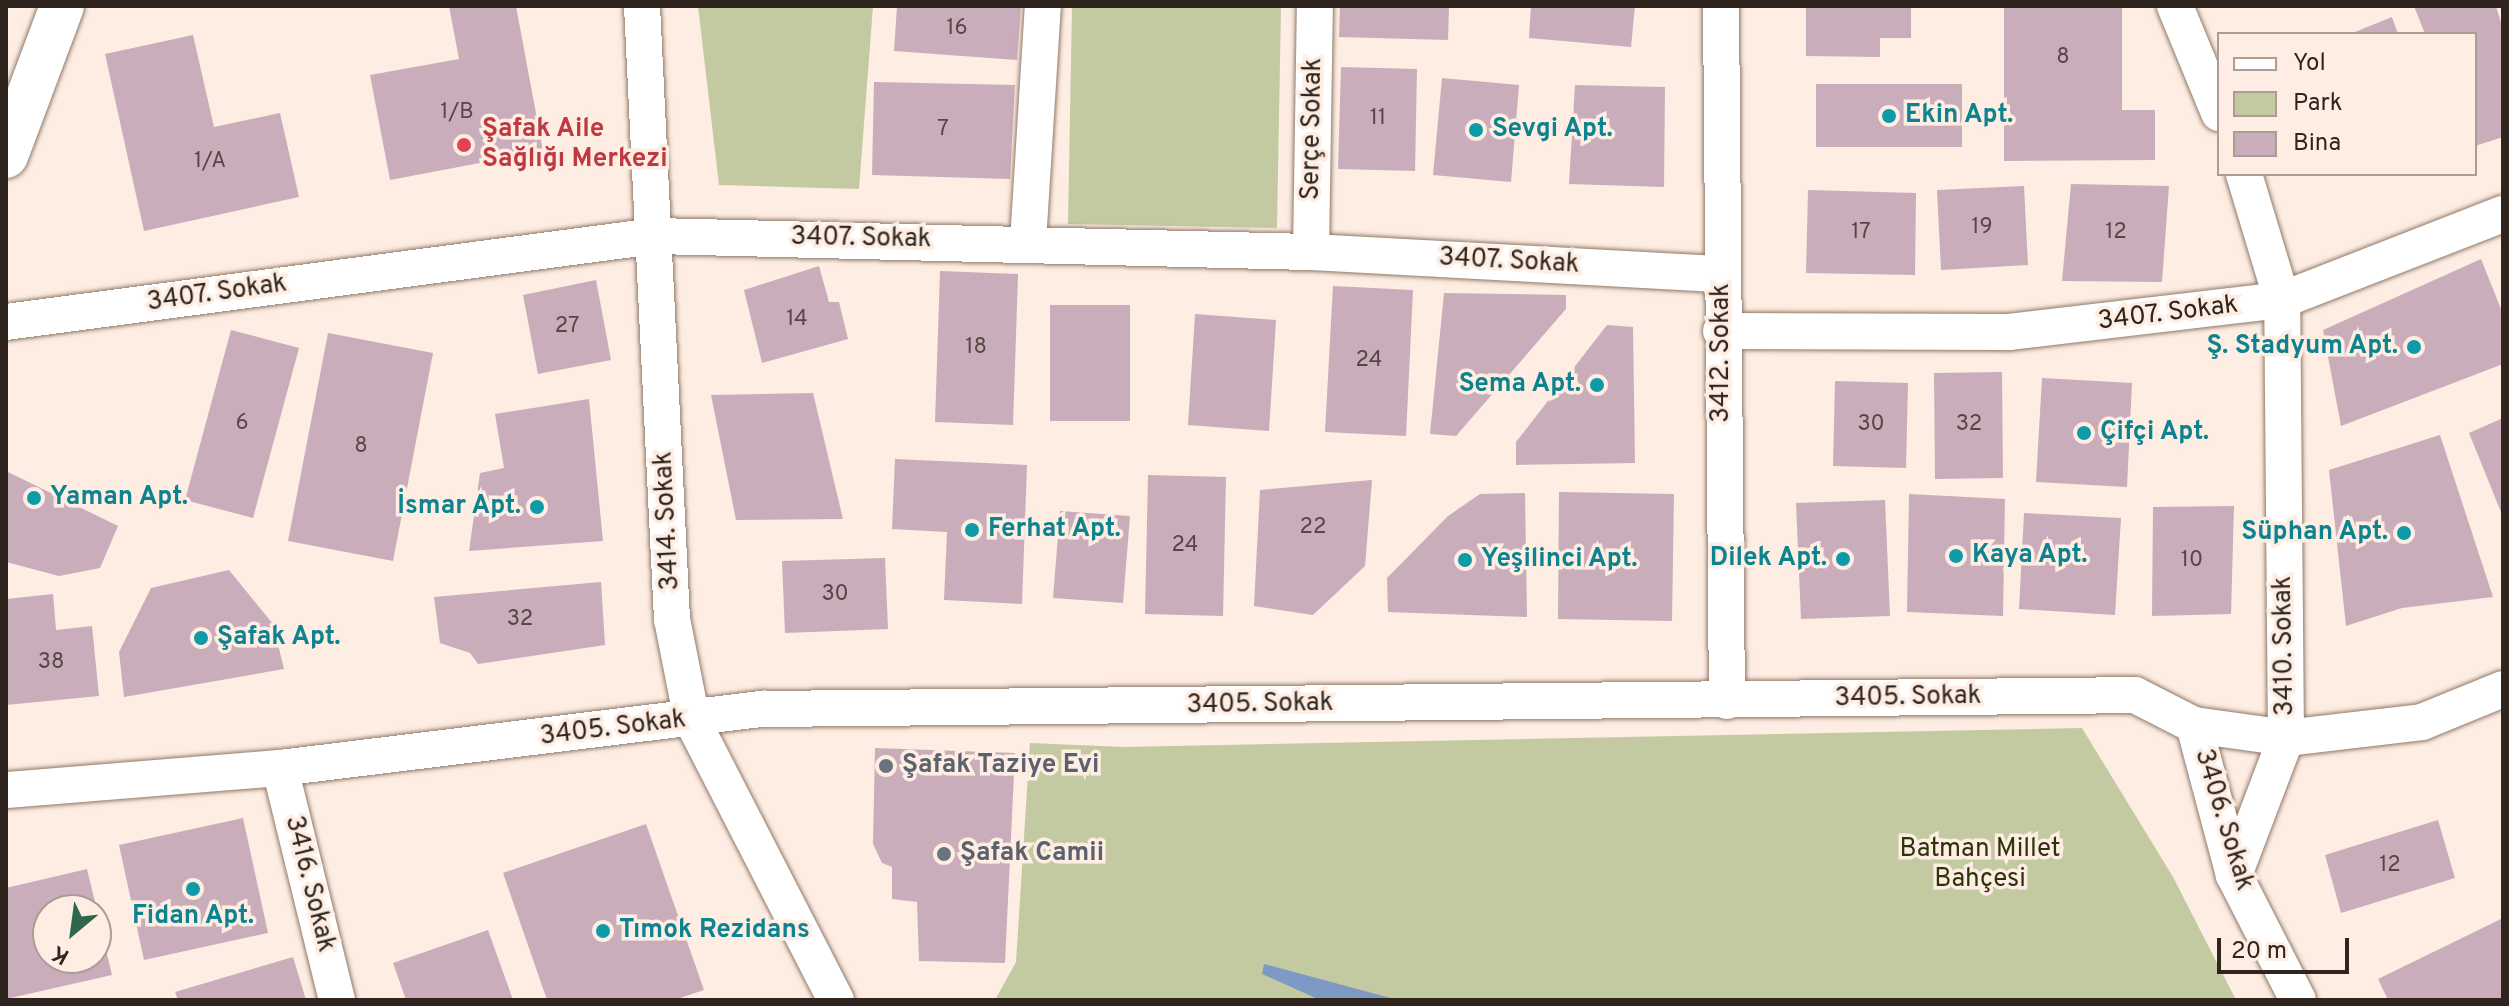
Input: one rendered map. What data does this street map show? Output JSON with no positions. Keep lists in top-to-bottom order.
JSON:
{
  "streets": {
    "street": [
      "Serçe Sokak",
      "3407. Sokak",
      "3412. Sokak",
      "3414. Sokak",
      "3410. Sokak",
      "3405. Sokak",
      "3406. Sokak",
      "3416. Sokak"
    ]
  },
  "crossings": [
    ["Serçe Sokak", "3407. Sokak"],
    ["3407. Sokak", "3412. Sokak"],
    ["3407. Sokak", "3414. Sokak"],
    ["3407. Sokak", "3410. Sokak"],
    ["3412. Sokak", "3405. Sokak"],
    ["3414. Sokak", "3405. Sokak"],
    ["3410. Sokak", "3405. Sokak"],
    ["3410. Sokak", "3406. Sokak"],
    ["3405. Sokak", "3406. Sokak"],
    ["3405. Sokak", "3416. Sokak"]
  ],
  "parks": ["Batman Millet Bahçesi"],
  "places": [
    "Ekin Apt.",
    "Sevgi Apt.",
    "Şafak Aile Sağlığı Merkezi",
    "Ş. Stadyum Apt.",
    "Sema Apt.",
    "Çifçi Apt.",
    "Yaman Apt.",
    "İsmar Apt.",
    "Ferhat Apt.",
    "Süphan Apt.",
    "Kaya Apt.",
    "Dilek Apt.",
    "Yeşilinci Apt.",
    "Şafak Apt.",
    "Şafak Taziye Evi",
    "Şafak Camii",
    "Fidan Apt.",
    "Tımok Rezidans"
  ],
  "house_numbers": [
    "16",
    "8",
    "1/B",
    "11",
    "7",
    "1/A",
    "19",
    "17",
    "12",
    "14",
    "27",
    "18",
    "24",
    "6",
    "30",
    "32",
    "8",
    "22",
    "24",
    "10",
    "30",
    "32",
    "38",
    "12"
  ],
  "legend": ["Yol", "Park", "Bina"],
  "scale_bar": "20 m",
  "north": "bottom left"
}
